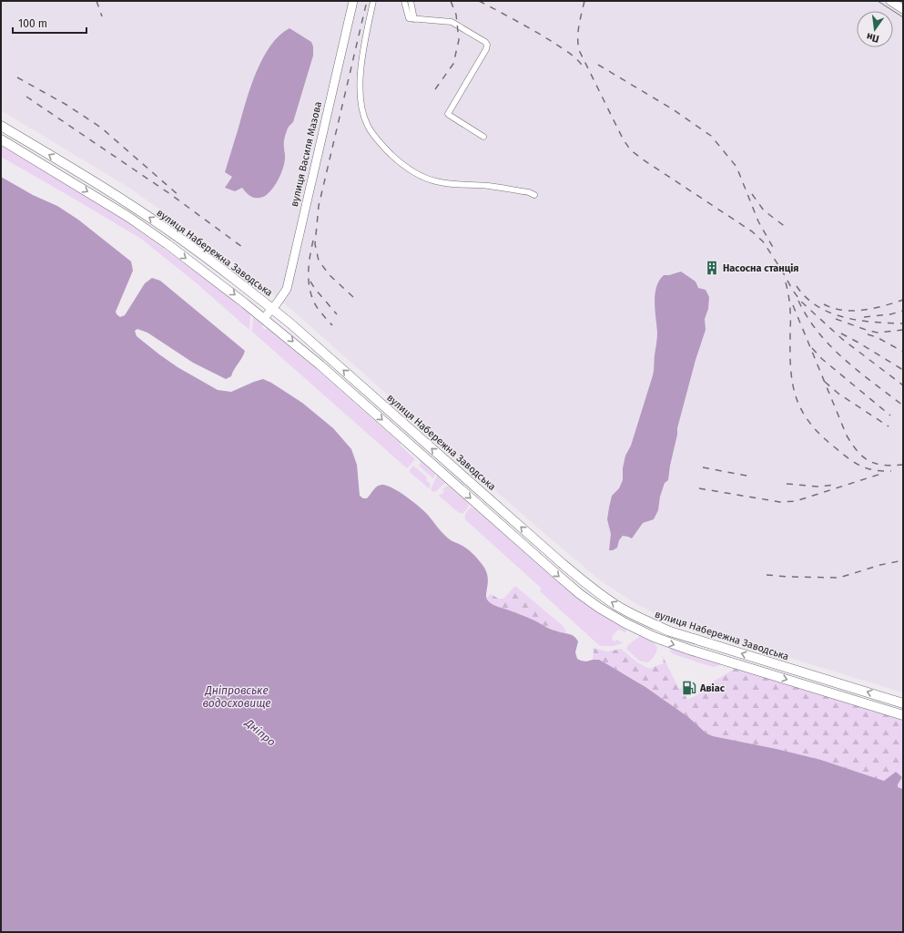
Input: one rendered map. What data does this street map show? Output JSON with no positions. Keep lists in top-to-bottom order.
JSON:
{
  "streets": {
    "main road": ["вулиця Набережна Заводська"],
    "street": ["вулиця Василя Мазова"]
  },
  "crossings": [
    ["вулиця Василя Мазова", "вулиця Набережна Заводська"]
  ],
  "water": ["Дніпровське водосховище", "Дніпро"],
  "places": {
    "building": ["Насосна станція"],
    "fuel station": ["Авіас"]
  },
  "scale_bar": "100 m",
  "north": "bottom"
}
